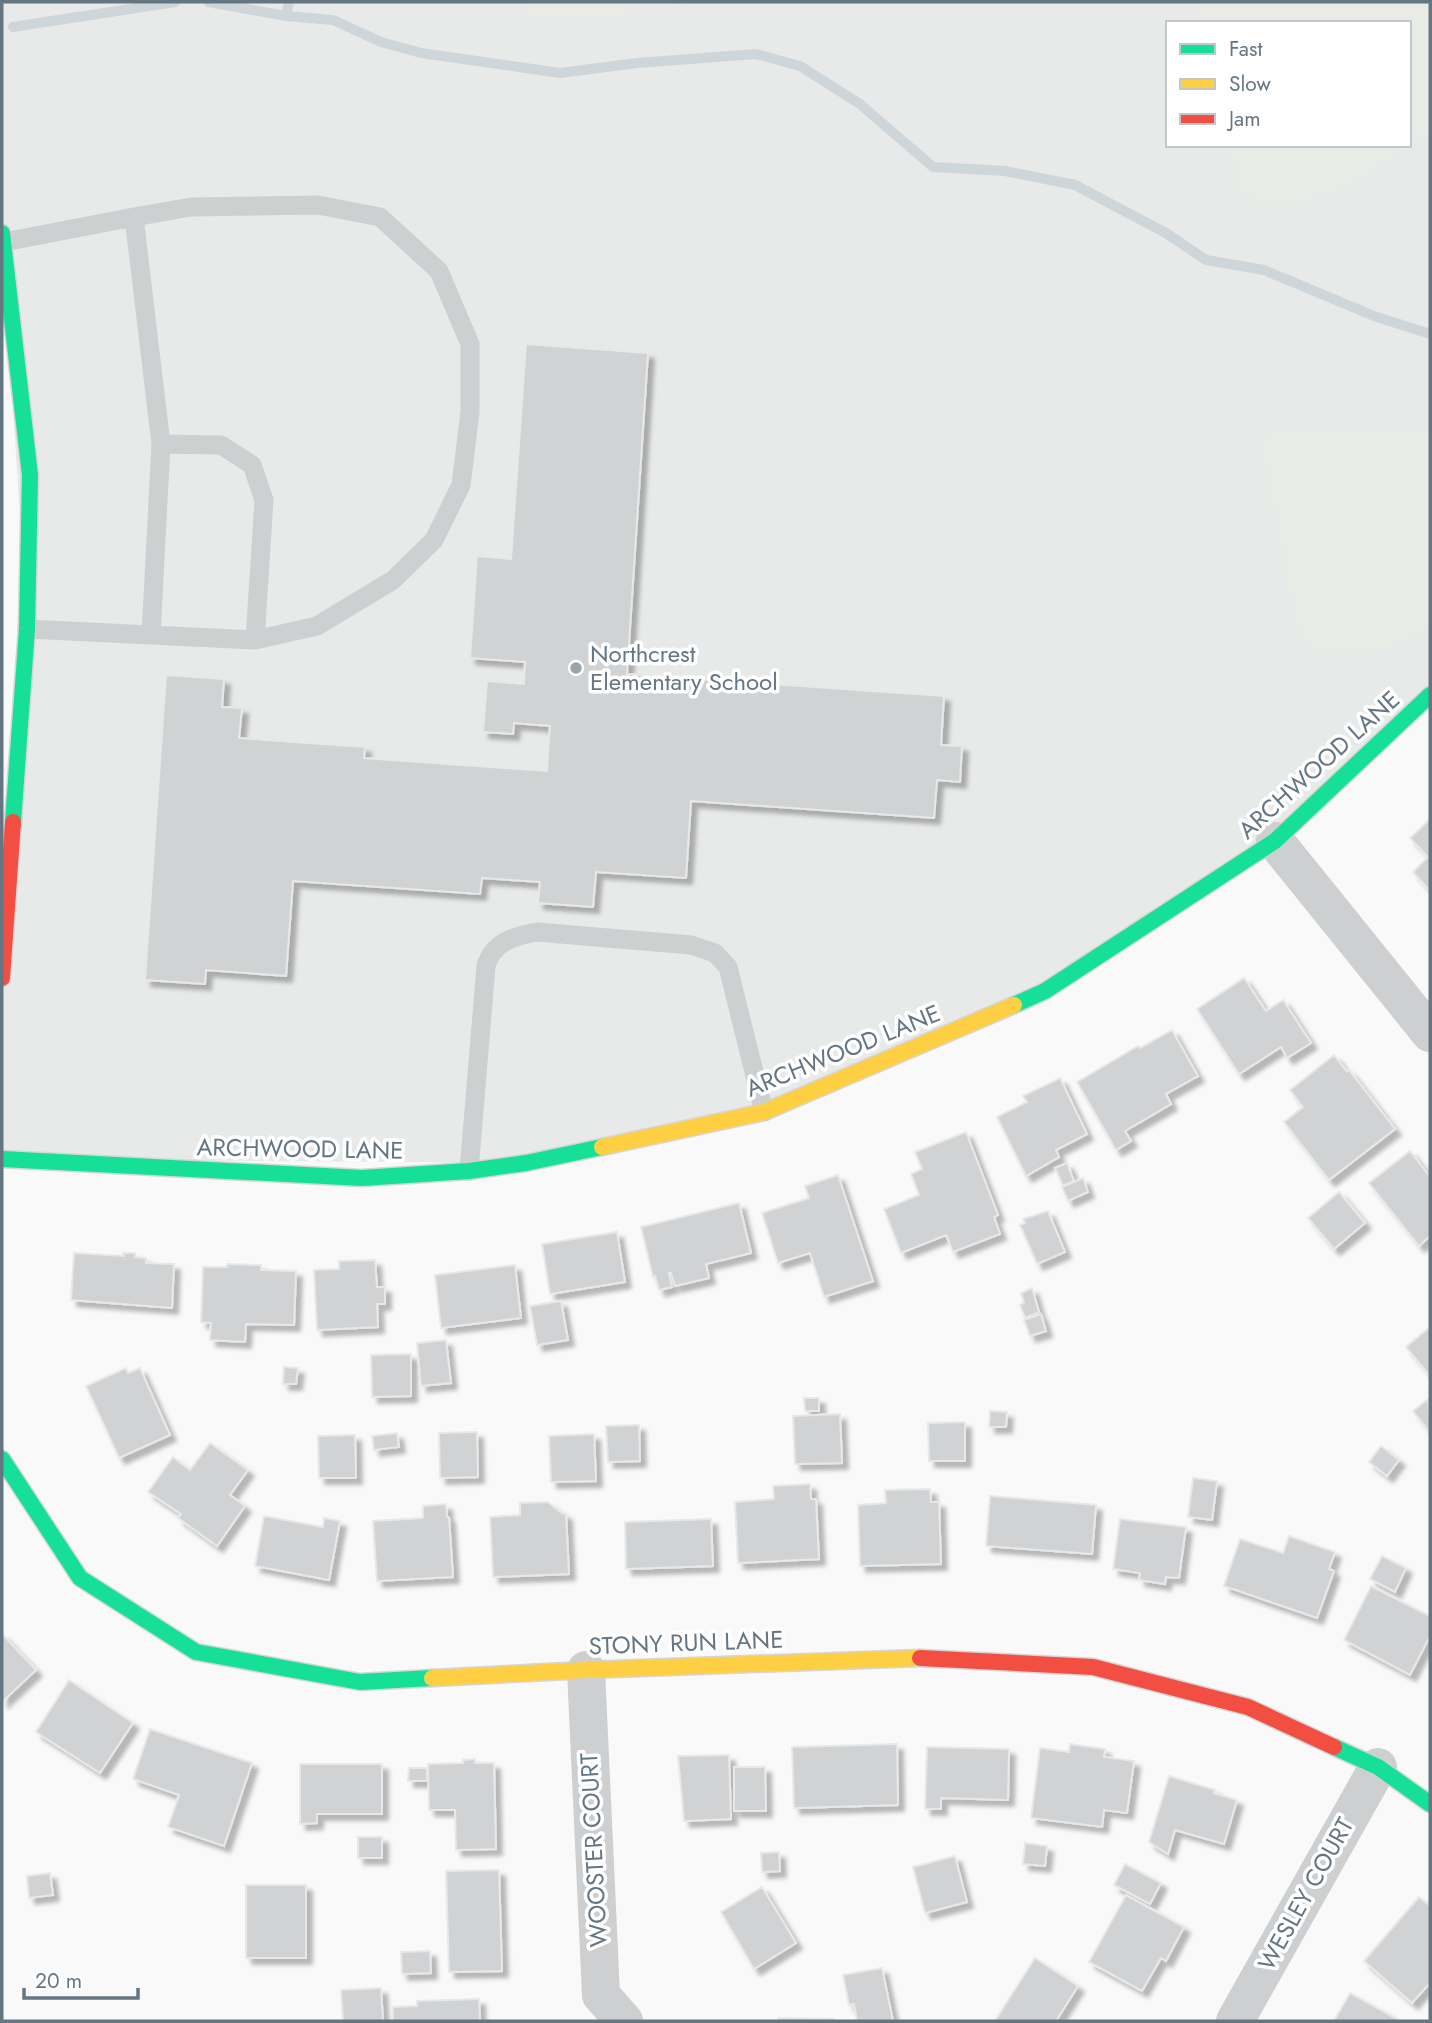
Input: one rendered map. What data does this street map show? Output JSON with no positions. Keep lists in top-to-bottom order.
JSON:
{
  "streets": {
    "street": [
      "ARCHWOOD LANE",
      "STONY RUN LANE",
      "WOOSTER COURT",
      "WESLEY COURT"
    ]
  },
  "crossings": [
    ["STONY RUN LANE", "WOOSTER COURT"],
    ["STONY RUN LANE", "WESLEY COURT"]
  ],
  "places": ["Northcrest Elementary School"],
  "legend": ["Fast", "Slow", "Jam"],
  "scale_bar": "20 m"
}
